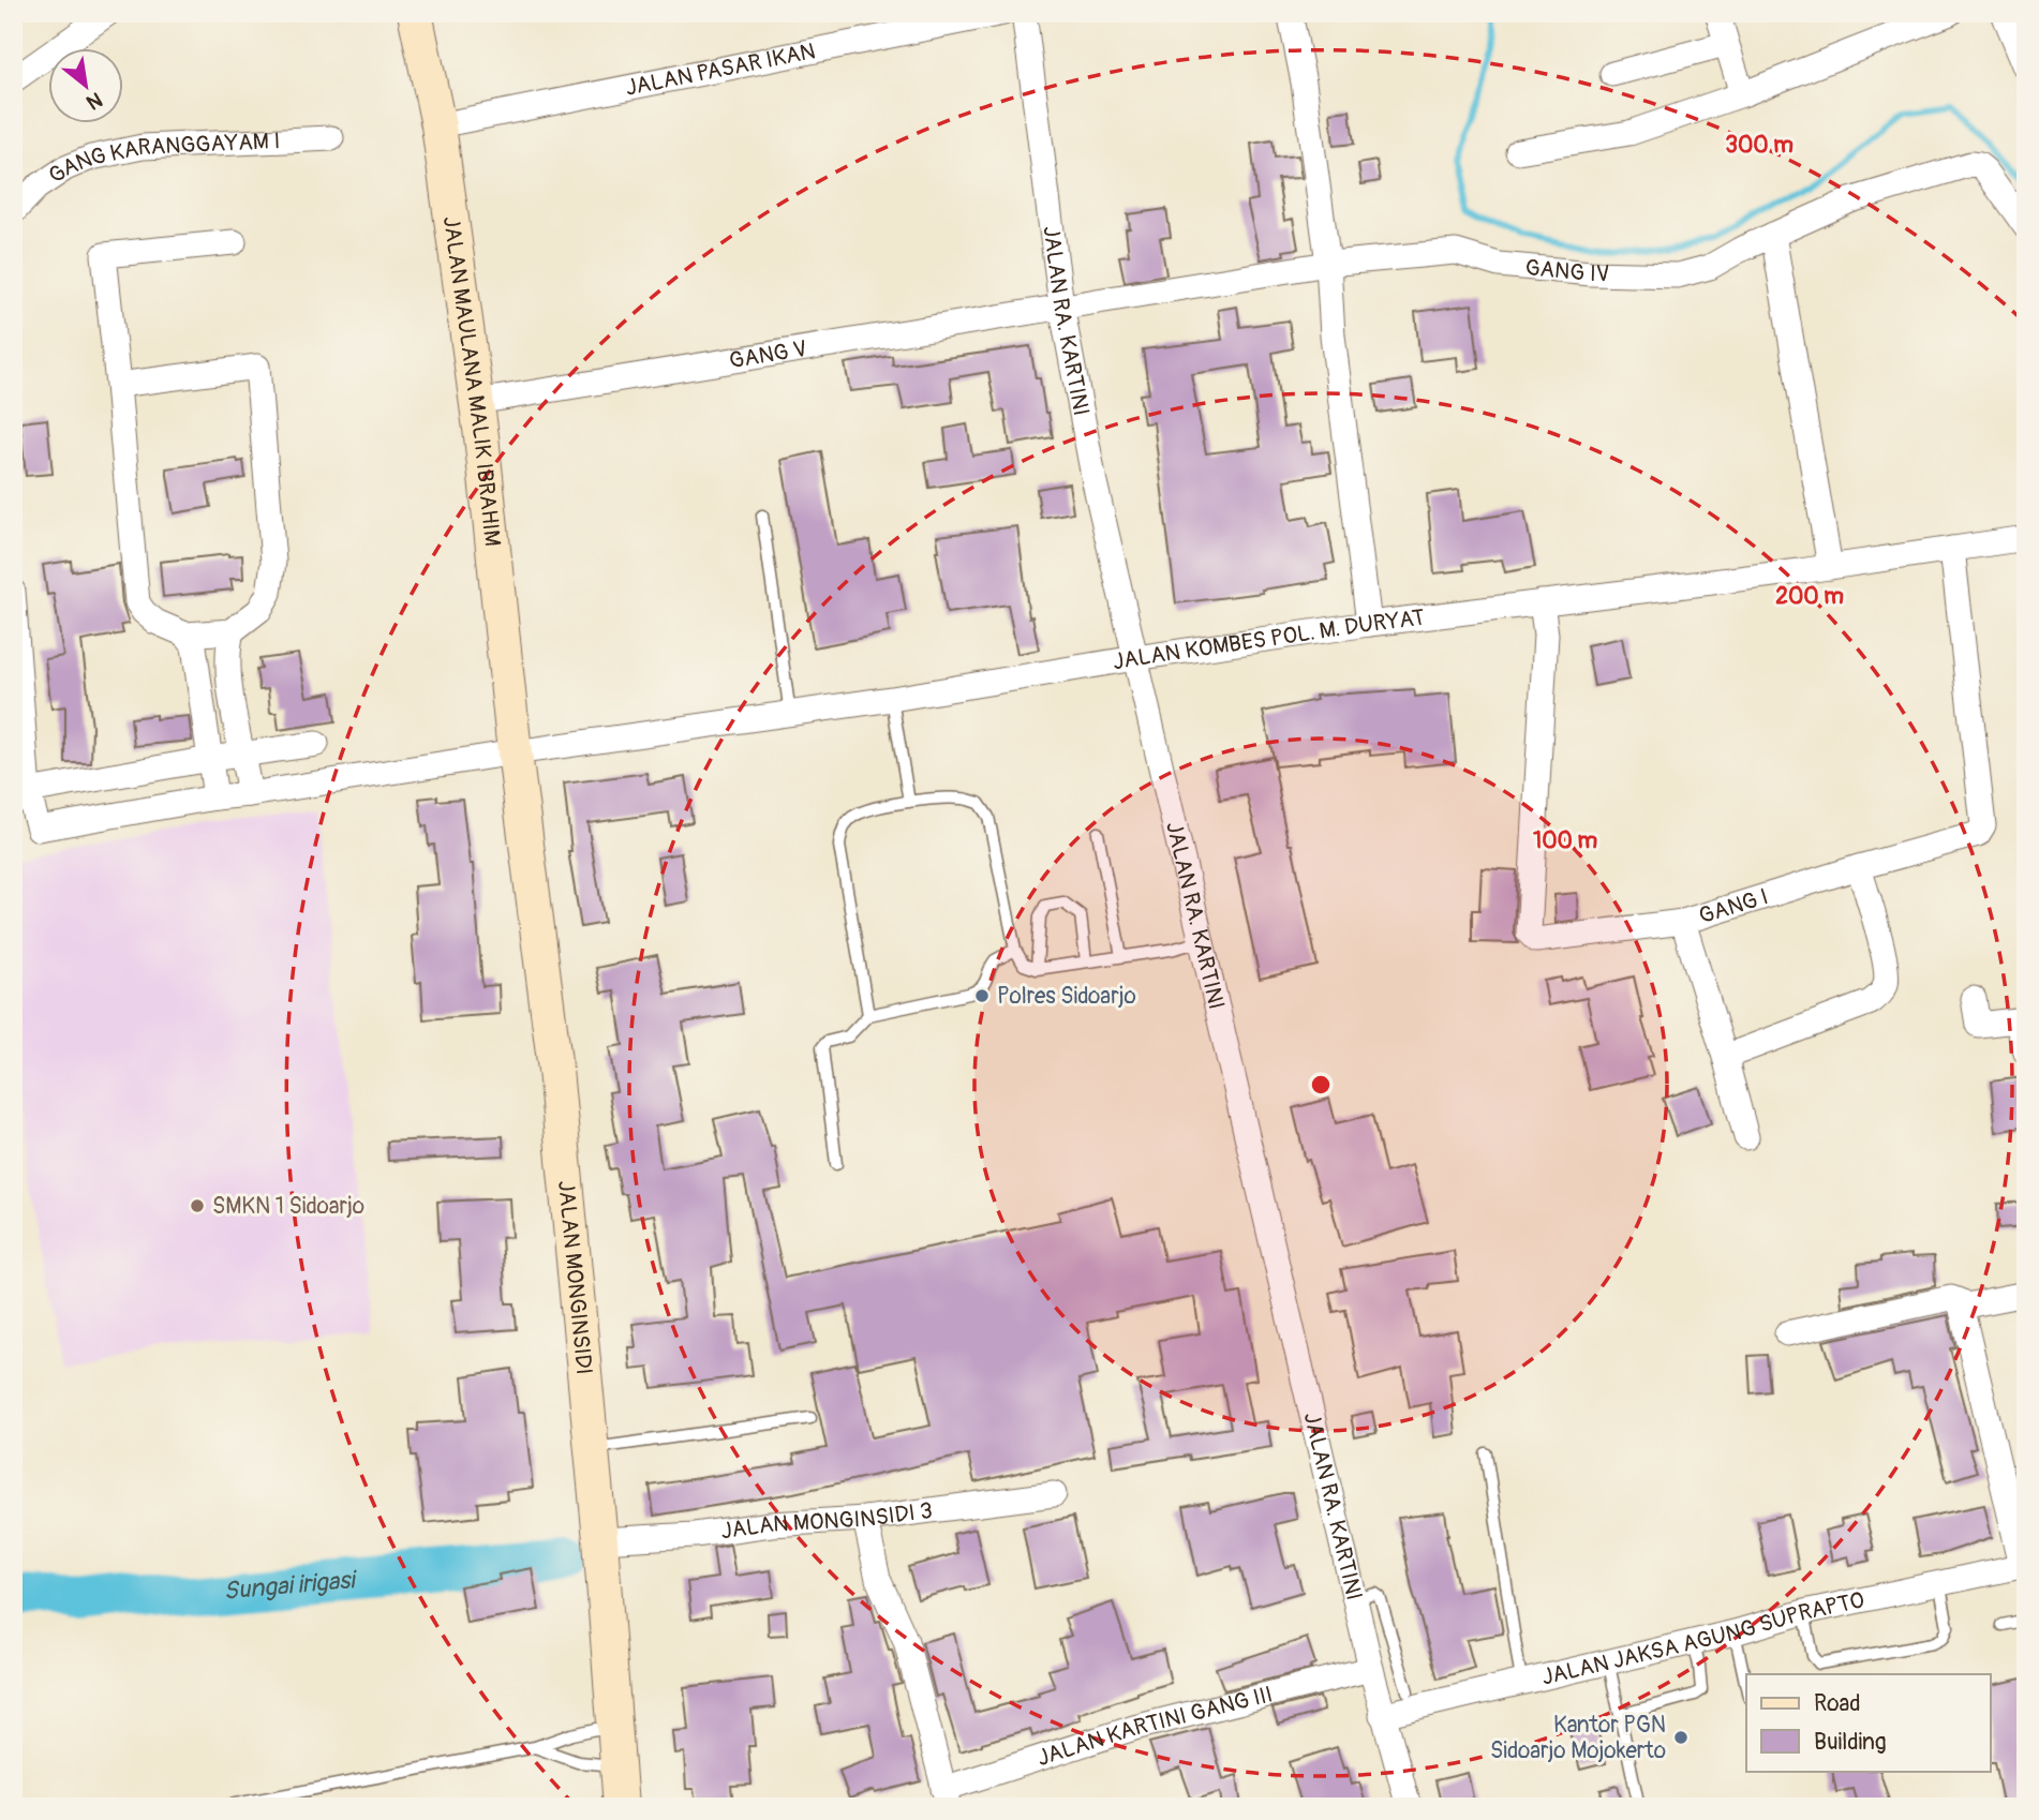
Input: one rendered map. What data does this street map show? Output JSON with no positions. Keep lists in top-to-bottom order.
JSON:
{
  "streets": {
    "main road": ["JALAN MAULANA MALIK IBRAHIM", "JALAN MONGINSIDI"],
    "street": [
      "JALAN PASAR IKAN",
      "GANG KARANGGAYAM I",
      "GANG IV",
      "JALAN RA. KARTINI",
      "GANG V",
      "JALAN KOMBES POL. M. DURYAT",
      "GANG I",
      "JALAN MONGINSIDI 3",
      "JALAN JAKSA AGUNG SUPRAPTO",
      "JALAN KARTINI GANG III"
    ]
  },
  "crossings": [
    ["JALAN PASAR IKAN", "JALAN MAULANA MALIK IBRAHIM"],
    ["GANG IV", "JALAN RA. KARTINI"],
    ["GANG IV", "GANG V"],
    ["JALAN RA. KARTINI", "GANG V"],
    ["JALAN RA. KARTINI", "JALAN KOMBES POL. M. DURYAT"],
    ["JALAN RA. KARTINI", "JALAN JAKSA AGUNG SUPRAPTO"],
    ["JALAN RA. KARTINI", "JALAN KARTINI GANG III"],
    ["GANG V", "JALAN MAULANA MALIK IBRAHIM"],
    ["JALAN MAULANA MALIK IBRAHIM", "JALAN KOMBES POL. M. DURYAT"],
    ["JALAN MAULANA MALIK IBRAHIM", "JALAN MONGINSIDI"],
    ["JALAN KOMBES POL. M. DURYAT", "GANG I"],
    ["JALAN KOMBES POL. M. DURYAT", "JALAN MONGINSIDI"],
    ["JALAN MONGINSIDI", "JALAN MONGINSIDI 3"]
  ],
  "water": ["Sungai irigasi"],
  "places": ["Polres Sidoarjo", "SMKN 1 Sidoarjo", "Kantor PGN Sidoarjo Mojokerto"],
  "legend": ["Road", "Building"],
  "north": "bottom right",
  "rings": ["300 m", "200 m", "100 m"]
}
